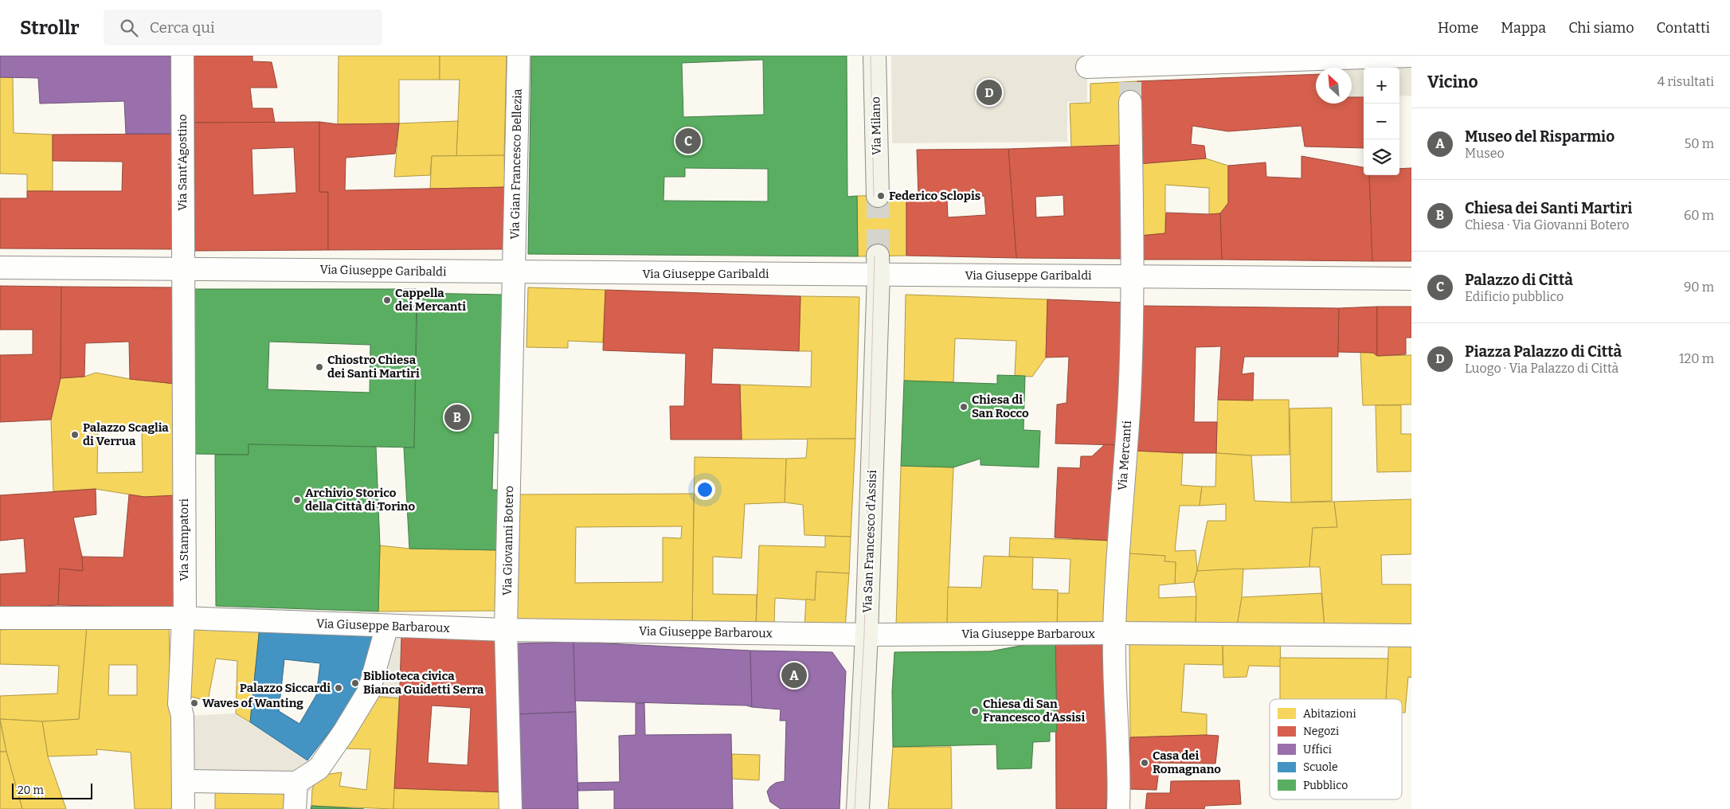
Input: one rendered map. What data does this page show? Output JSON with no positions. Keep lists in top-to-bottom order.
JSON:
{
  "streets": {
    "street": [
      "Via Milano",
      "Via Sant'Agostino",
      "Via Gian Francesco Bellezia",
      "Via Giuseppe Garibaldi",
      "Via Mercanti",
      "Via Stampatori",
      "Via Giovanni Botero",
      "Via San Francesco d'Assisi",
      "Via Giuseppe Barbaroux"
    ]
  },
  "crossings": [
    ["Via Sant'Agostino", "Via Giuseppe Garibaldi"],
    ["Via Sant'Agostino", "Via Stampatori"],
    ["Via Gian Francesco Bellezia", "Via Giuseppe Garibaldi"],
    ["Via Gian Francesco Bellezia", "Via Giovanni Botero"],
    ["Via Giuseppe Garibaldi", "Via Mercanti"],
    ["Via Giuseppe Garibaldi", "Via Stampatori"],
    ["Via Giuseppe Garibaldi", "Via Giovanni Botero"],
    ["Via Giuseppe Garibaldi", "Via San Francesco d'Assisi"],
    ["Via Mercanti", "Via Giuseppe Barbaroux"],
    ["Via Stampatori", "Via Giuseppe Barbaroux"],
    ["Via Giovanni Botero", "Via Giuseppe Barbaroux"],
    ["Via San Francesco d'Assisi", "Via Giuseppe Barbaroux"]
  ],
  "places": [
    "Federico Sclopis",
    "Cappella dei Mercanti",
    "Chiostro Chiesa dei Santi Martiri",
    "Chiesa di San Rocco",
    "Palazzo Scaglia di Verrua",
    "Archivio Storico della Città di Torino",
    "Biblioteca civica Bianca Guidetti Serra",
    "Palazzo Siccardi",
    "Waves of Wanting",
    "Chiesa di San Francesco d'Assisi",
    "Casa dei Romagnano"
  ],
  "legend": [
    "Abitazioni",
    "Negozi",
    "Uffici",
    "Scuole",
    "Pubblico"
  ],
  "scale_bar": "20 m",
  "north": "top left",
  "page": {
    "header": "Strollr",
    "search": "Cerca qui",
    "nav": [
      "Home",
      "Mappa",
      "Chi siamo",
      "Contatti"
    ],
    "heading": ["Vicino", "4 risultati"],
    "map_buttons": ["+", "−"],
    "pins": [
      "D",
      "C",
      "B",
      "A"
    ],
    "list": [
      {
        "mark": "A",
        "name": "Museo del Risparmio",
        "note": "Museo",
        "value": "50 m"
      },
      {
        "mark": "B",
        "name": "Chiesa dei Santi Martiri",
        "note": "Chiesa · Via Giovanni Botero",
        "value": "60 m"
      },
      {
        "mark": "C",
        "name": "Palazzo di Città",
        "note": "Edificio pubblico",
        "value": "90 m"
      },
      {
        "mark": "D",
        "name": "Piazza Palazzo di Città",
        "note": "Luogo · Via Palazzo di Città",
        "value": "120 m"
      }
    ],
    "scale": "20 m"
  }
}
